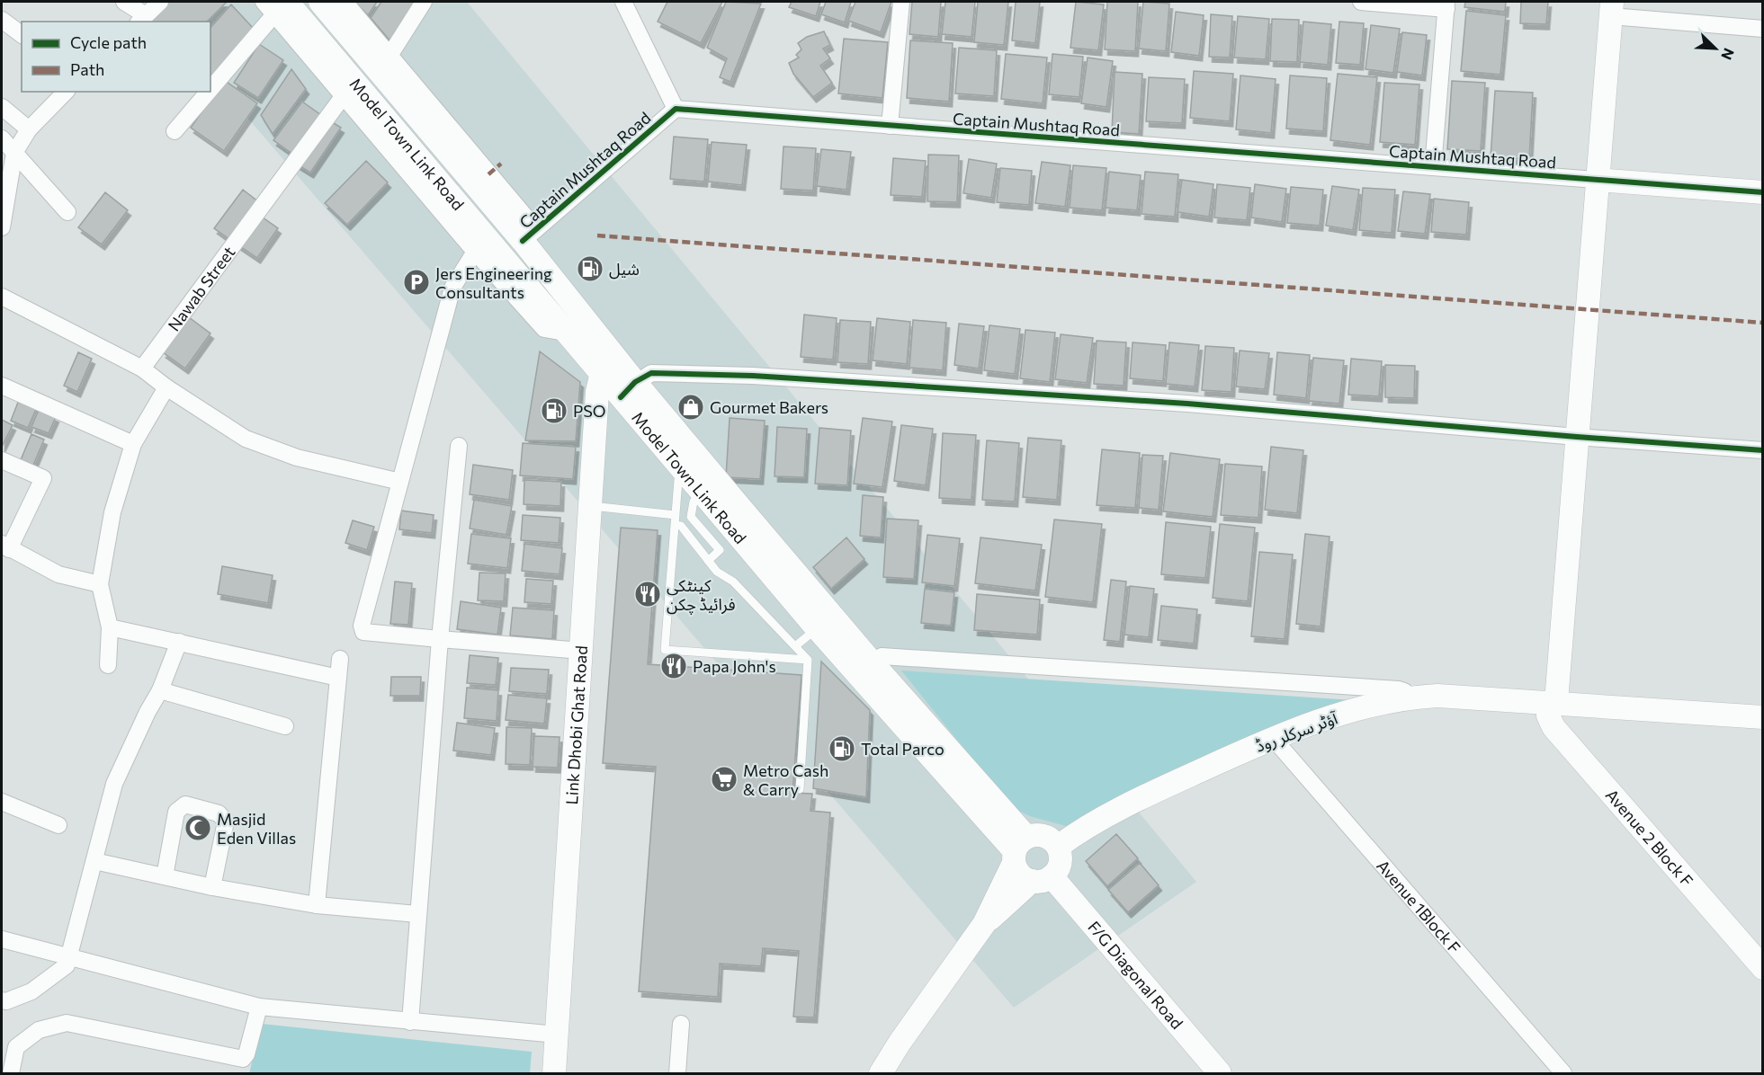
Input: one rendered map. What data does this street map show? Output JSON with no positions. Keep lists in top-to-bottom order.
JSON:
{
  "streets": {
    "street": [
      "Captain Mushtaq Road",
      "Model Town Link Road",
      "Nawab Street",
      "Link Dhobi Ghat Road",
      "آؤٹر سرکلر روڈ",
      "Avenue 2 Block F",
      "Avenue 1Block F",
      "F/G Diagonal Road"
    ]
  },
  "crossings": [
    ["Captain Mushtaq Road", "Model Town Link Road"],
    ["Captain Mushtaq Road", "Avenue 2 Block F"],
    ["Model Town Link Road", "Nawab Street"],
    ["Model Town Link Road", "Link Dhobi Ghat Road"],
    ["Model Town Link Road", "آؤٹر سرکلر روڈ"],
    ["Model Town Link Road", "F/G Diagonal Road"],
    ["آؤٹر سرکلر روڈ", "Avenue 2 Block F"],
    ["آؤٹر سرکلر روڈ", "Avenue 1Block F"],
    ["آؤٹر سرکلر روڈ", "F/G Diagonal Road"]
  ],
  "places": {
    "fuel station": ["شیل", "PSO", "Total Parco"],
    "parking": ["Jers Engineering Consultants"],
    "shop": ["Gourmet Bakers"],
    "restaurant": ["کینٹکی فرائیڈ چکن", "Papa John's"],
    "supermarket": ["Metro Cash & Carry"],
    "mosque": ["Masjid Eden Villas"]
  },
  "legend": ["Cycle path", "Path"],
  "north": "bottom right"
}
